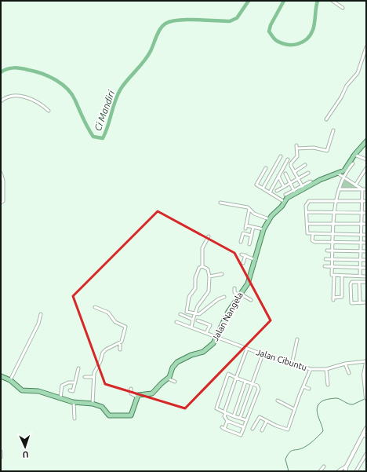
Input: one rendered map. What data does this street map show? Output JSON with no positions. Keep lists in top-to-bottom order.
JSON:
{
  "streets": {
    "main road": ["Jalan Nangela"],
    "street": ["Jalan Cibuntu"]
  },
  "crossings": [
    ["Jalan Nangela", "Jalan Cibuntu"]
  ],
  "water": ["Ci Mandiri"],
  "north": "bottom"
}
